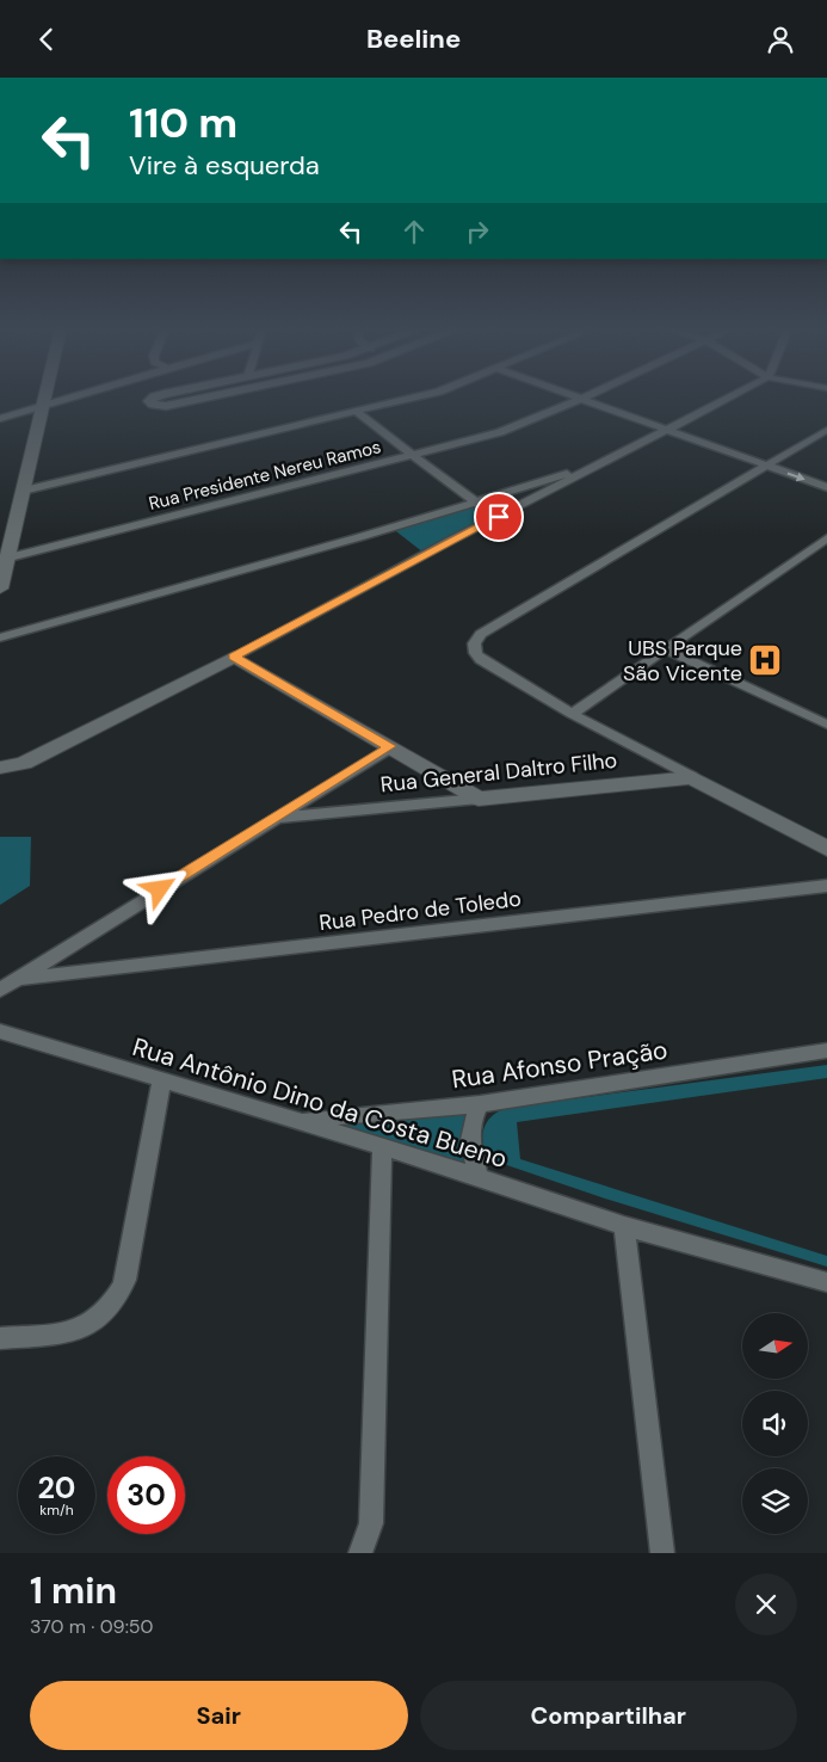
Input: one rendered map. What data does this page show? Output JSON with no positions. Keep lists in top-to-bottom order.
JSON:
{
  "streets": {
    "main road": ["Rua General Daltro Filho"],
    "street": [
      "Rua Presidente Nereu Ramos",
      "Rua Pedro de Toledo",
      "Rua Afonso Pração",
      "Rua Antônio Dino da Costa Bueno"
    ]
  },
  "crossings": [
    ["Rua Afonso Pração", "Rua Antônio Dino da Costa Bueno"]
  ],
  "places": {
    "hospital": ["UBS Parque São Vicente"]
  },
  "north": "right",
  "page": {
    "header": "Beeline",
    "turn": ["110 m", "Vire à esquerda"],
    "speed": "20 km/h",
    "limit": "30",
    "heading": ["1 min", "370 m · 09:50"],
    "buttons": ["Sair", "Compartilhar"]
  }
}
